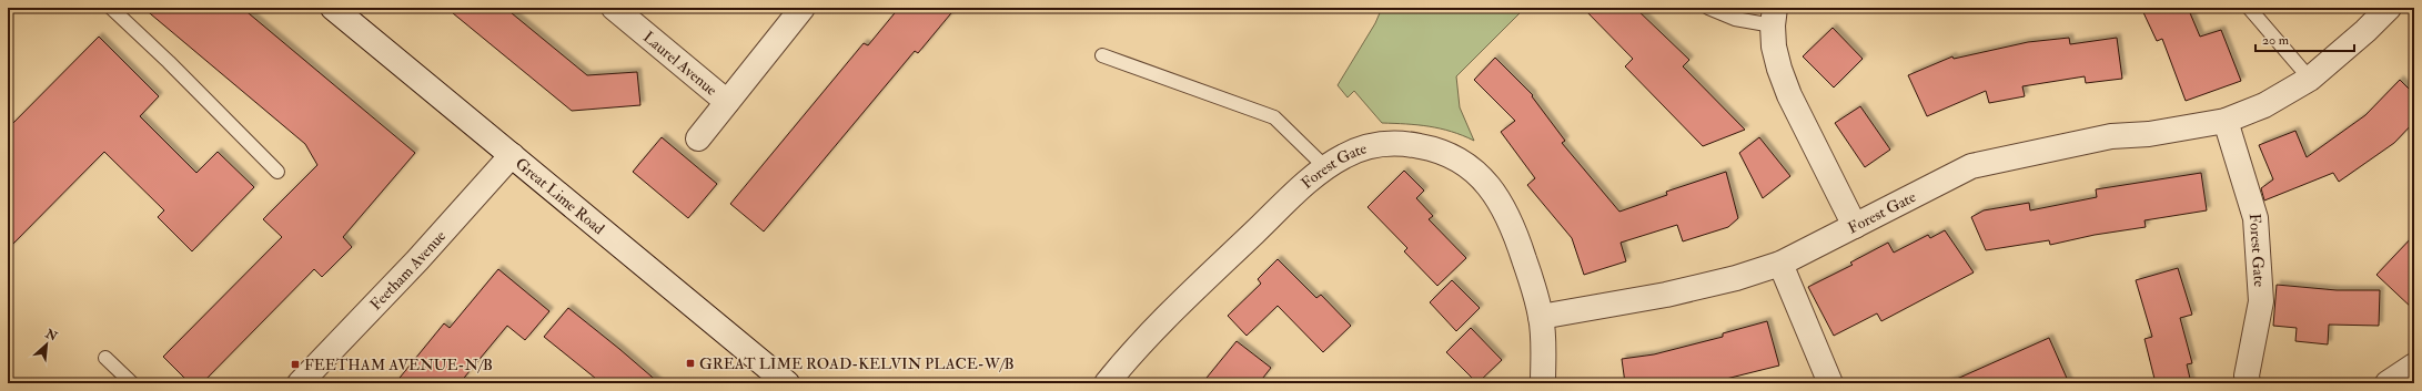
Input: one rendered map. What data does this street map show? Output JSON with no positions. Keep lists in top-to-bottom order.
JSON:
{
  "streets": {
    "street": [
      "Laurel Avenue",
      "Forest Gate",
      "Great Lime Road",
      "Feetham Avenue"
    ]
  },
  "crossings": [
    ["Great Lime Road", "Feetham Avenue"]
  ],
  "places": {
    "transit": ["GREAT LIME ROAD-KELVIN PLACE-W/B", "FEETHAM AVENUE-N/B"]
  },
  "scale_bar": "20 m",
  "north": "top right"
}
